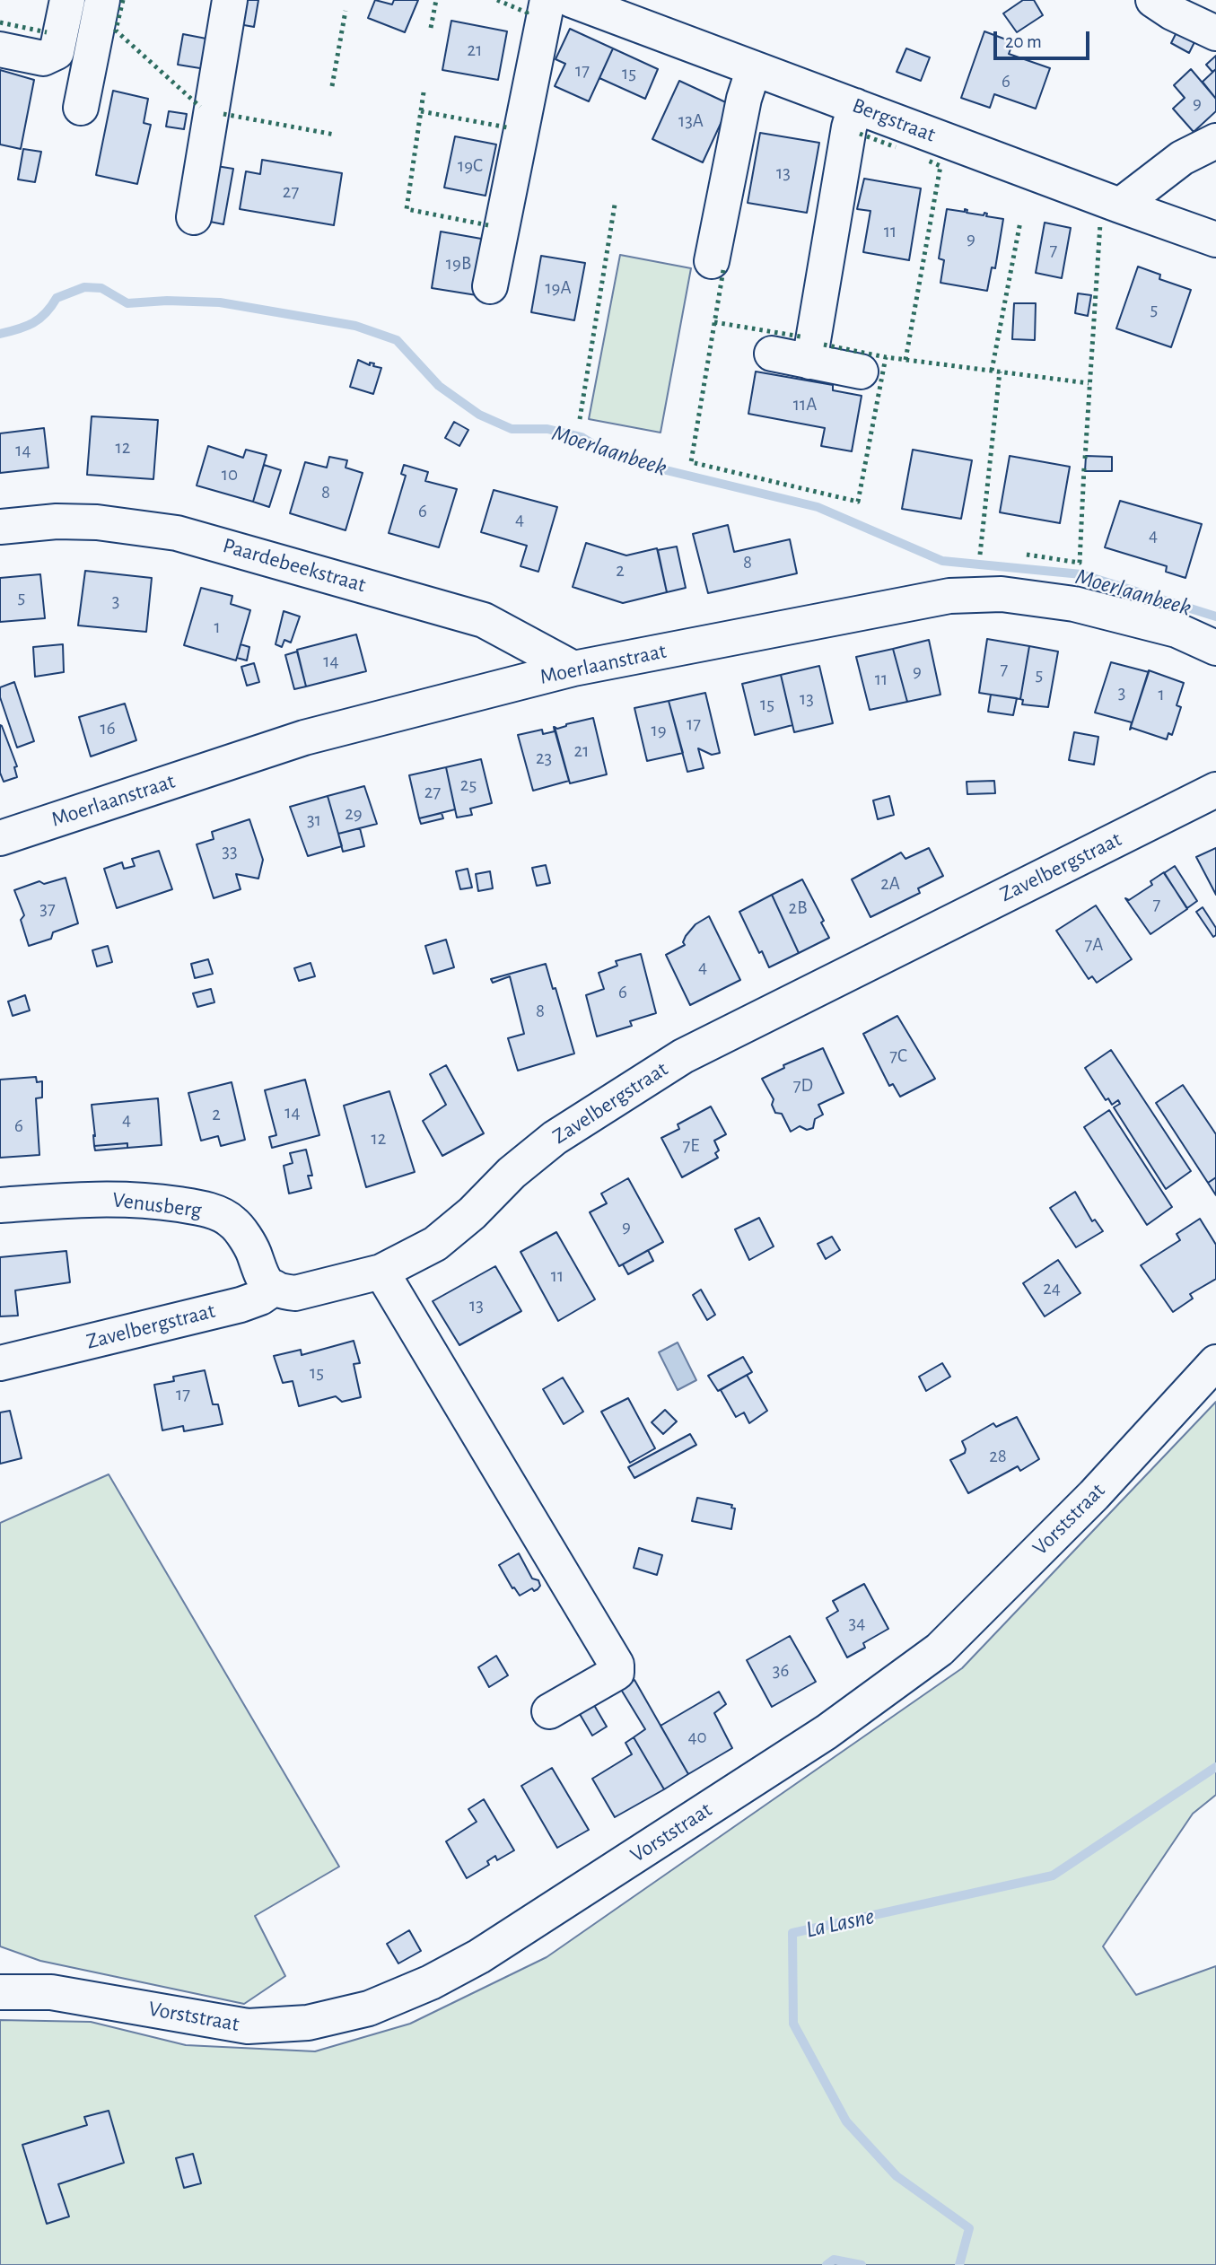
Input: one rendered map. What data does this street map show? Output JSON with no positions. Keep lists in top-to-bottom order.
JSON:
{
  "streets": {
    "street": [
      "Bergstraat",
      "Paardebeekstraat",
      "Moerlaanstraat",
      "Zavelbergstraat",
      "Venusberg",
      "Vorststraat"
    ]
  },
  "crossings": [
    ["Paardebeekstraat", "Moerlaanstraat"],
    ["Zavelbergstraat", "Venusberg"]
  ],
  "water": ["Moerlaanbeek", "La Lasne"],
  "house_numbers": [
    "21",
    "17",
    "15",
    "6",
    "9",
    "13A",
    "19C",
    "13",
    "27",
    "11",
    "9",
    "7",
    "19B",
    "19A",
    "5",
    "11A",
    "12",
    "14",
    "10",
    "8",
    "6",
    "4",
    "4",
    "8",
    "2",
    "5",
    "3",
    "1",
    "14",
    "7",
    "9",
    "5",
    "11",
    "3",
    "1",
    "13",
    "15",
    "17",
    "16",
    "19",
    "21",
    "23",
    "25",
    "27",
    "29",
    "31",
    "33",
    "2A",
    "7",
    "2B",
    "37",
    "7A",
    "4",
    "6",
    "8",
    "7C",
    "7D",
    "14",
    "2",
    "4",
    "6",
    "12",
    "7E",
    "9",
    "11",
    "24",
    "13",
    "15",
    "17",
    "28",
    "34",
    "36",
    "40"
  ],
  "scale_bar": "20 m"
}
